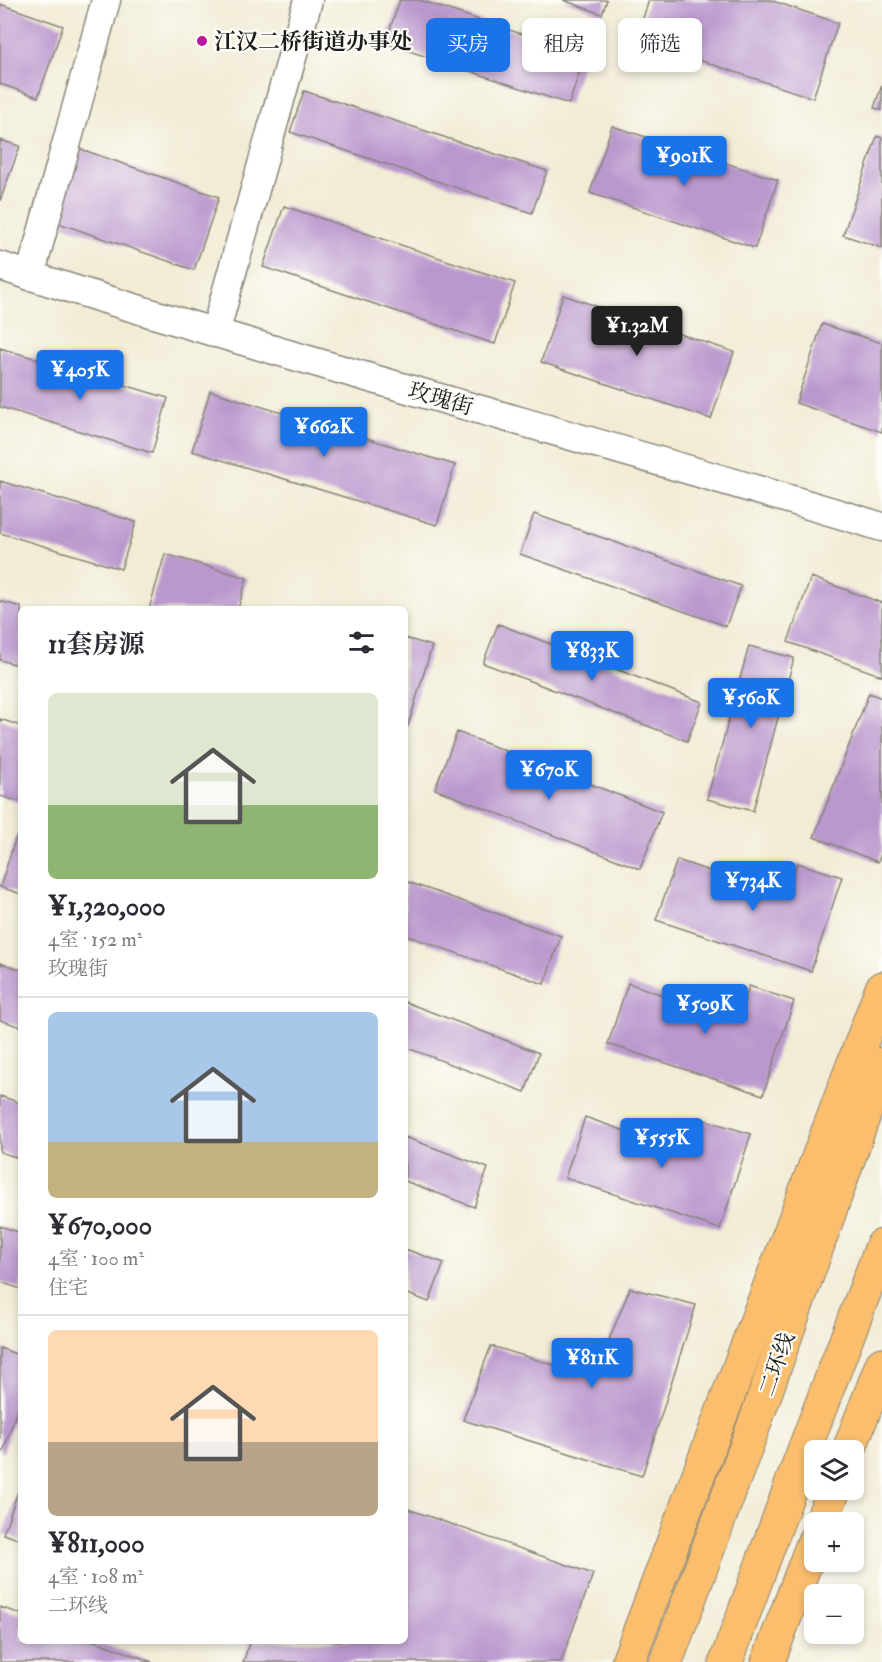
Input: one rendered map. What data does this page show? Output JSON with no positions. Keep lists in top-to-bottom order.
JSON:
{
  "streets": {
    "main road": ["二环线"],
    "street": ["玫瑰街"]
  },
  "places": ["江汉二桥街道办事处"],
  "page": {
    "chip": ["买房", "租房", "筛选"],
    "price": [
      "¥901K",
      "¥1.32M",
      "¥405K",
      "¥662K",
      "¥833K",
      "¥560K",
      "¥670K",
      "¥734K",
      "¥509K",
      "¥555K",
      "¥811K"
    ],
    "heading": "11套房源",
    "list": [
      {
        "name": "¥1,320,000",
        "note": "4室 · 152 m² · 玫瑰街"
      },
      {
        "name": "¥670,000",
        "note": "4室 · 100 m² · 住宅"
      },
      {
        "name": "¥811,000",
        "note": "4室 · 108 m² · 二环线"
      }
    ],
    "map_buttons": ["+", "−"]
  }
}
